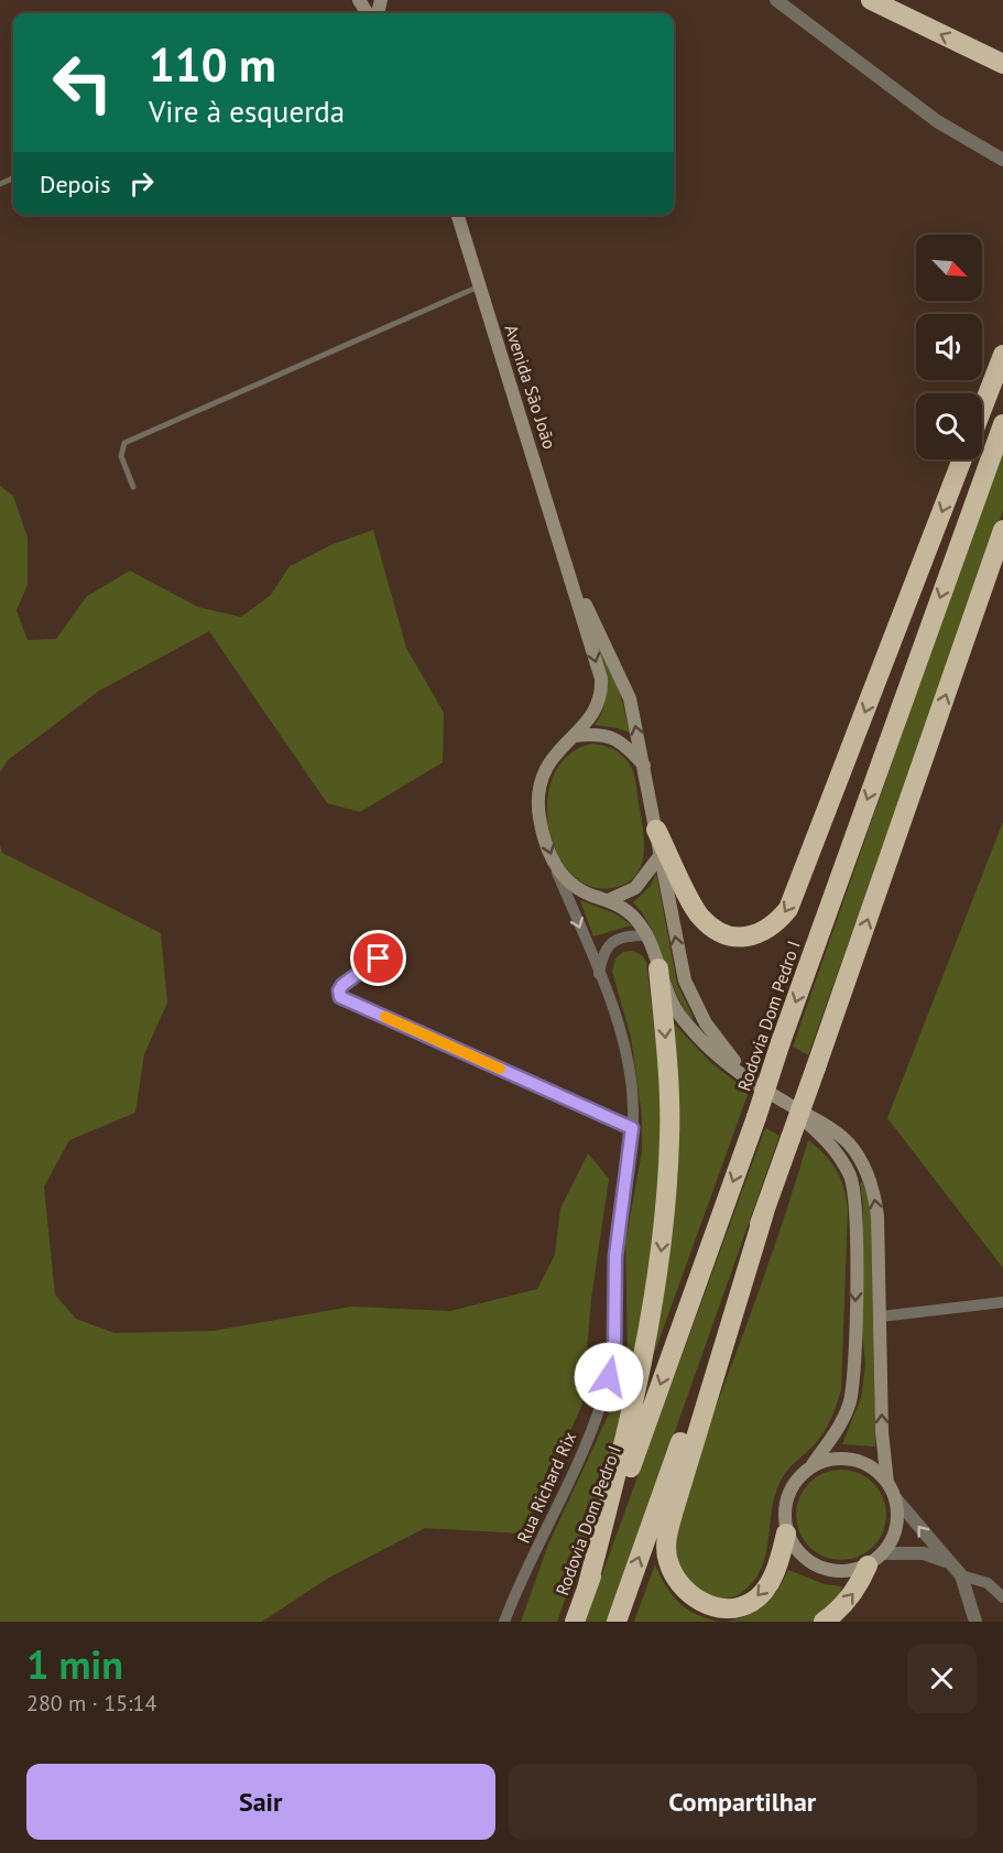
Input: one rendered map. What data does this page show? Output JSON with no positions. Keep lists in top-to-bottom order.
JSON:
{
  "streets": {
    "highway": ["Rodovia Dom Pedro I"],
    "main road": ["Avenida São João"],
    "street": ["Rua Richard Rix"]
  },
  "north": "bottom right",
  "page": {
    "turn": ["110 m", "Vire à esquerda"],
    "then": "Depois",
    "heading": ["1 min", "280 m · 15:14"],
    "buttons": ["Sair", "Compartilhar"]
  }
}
